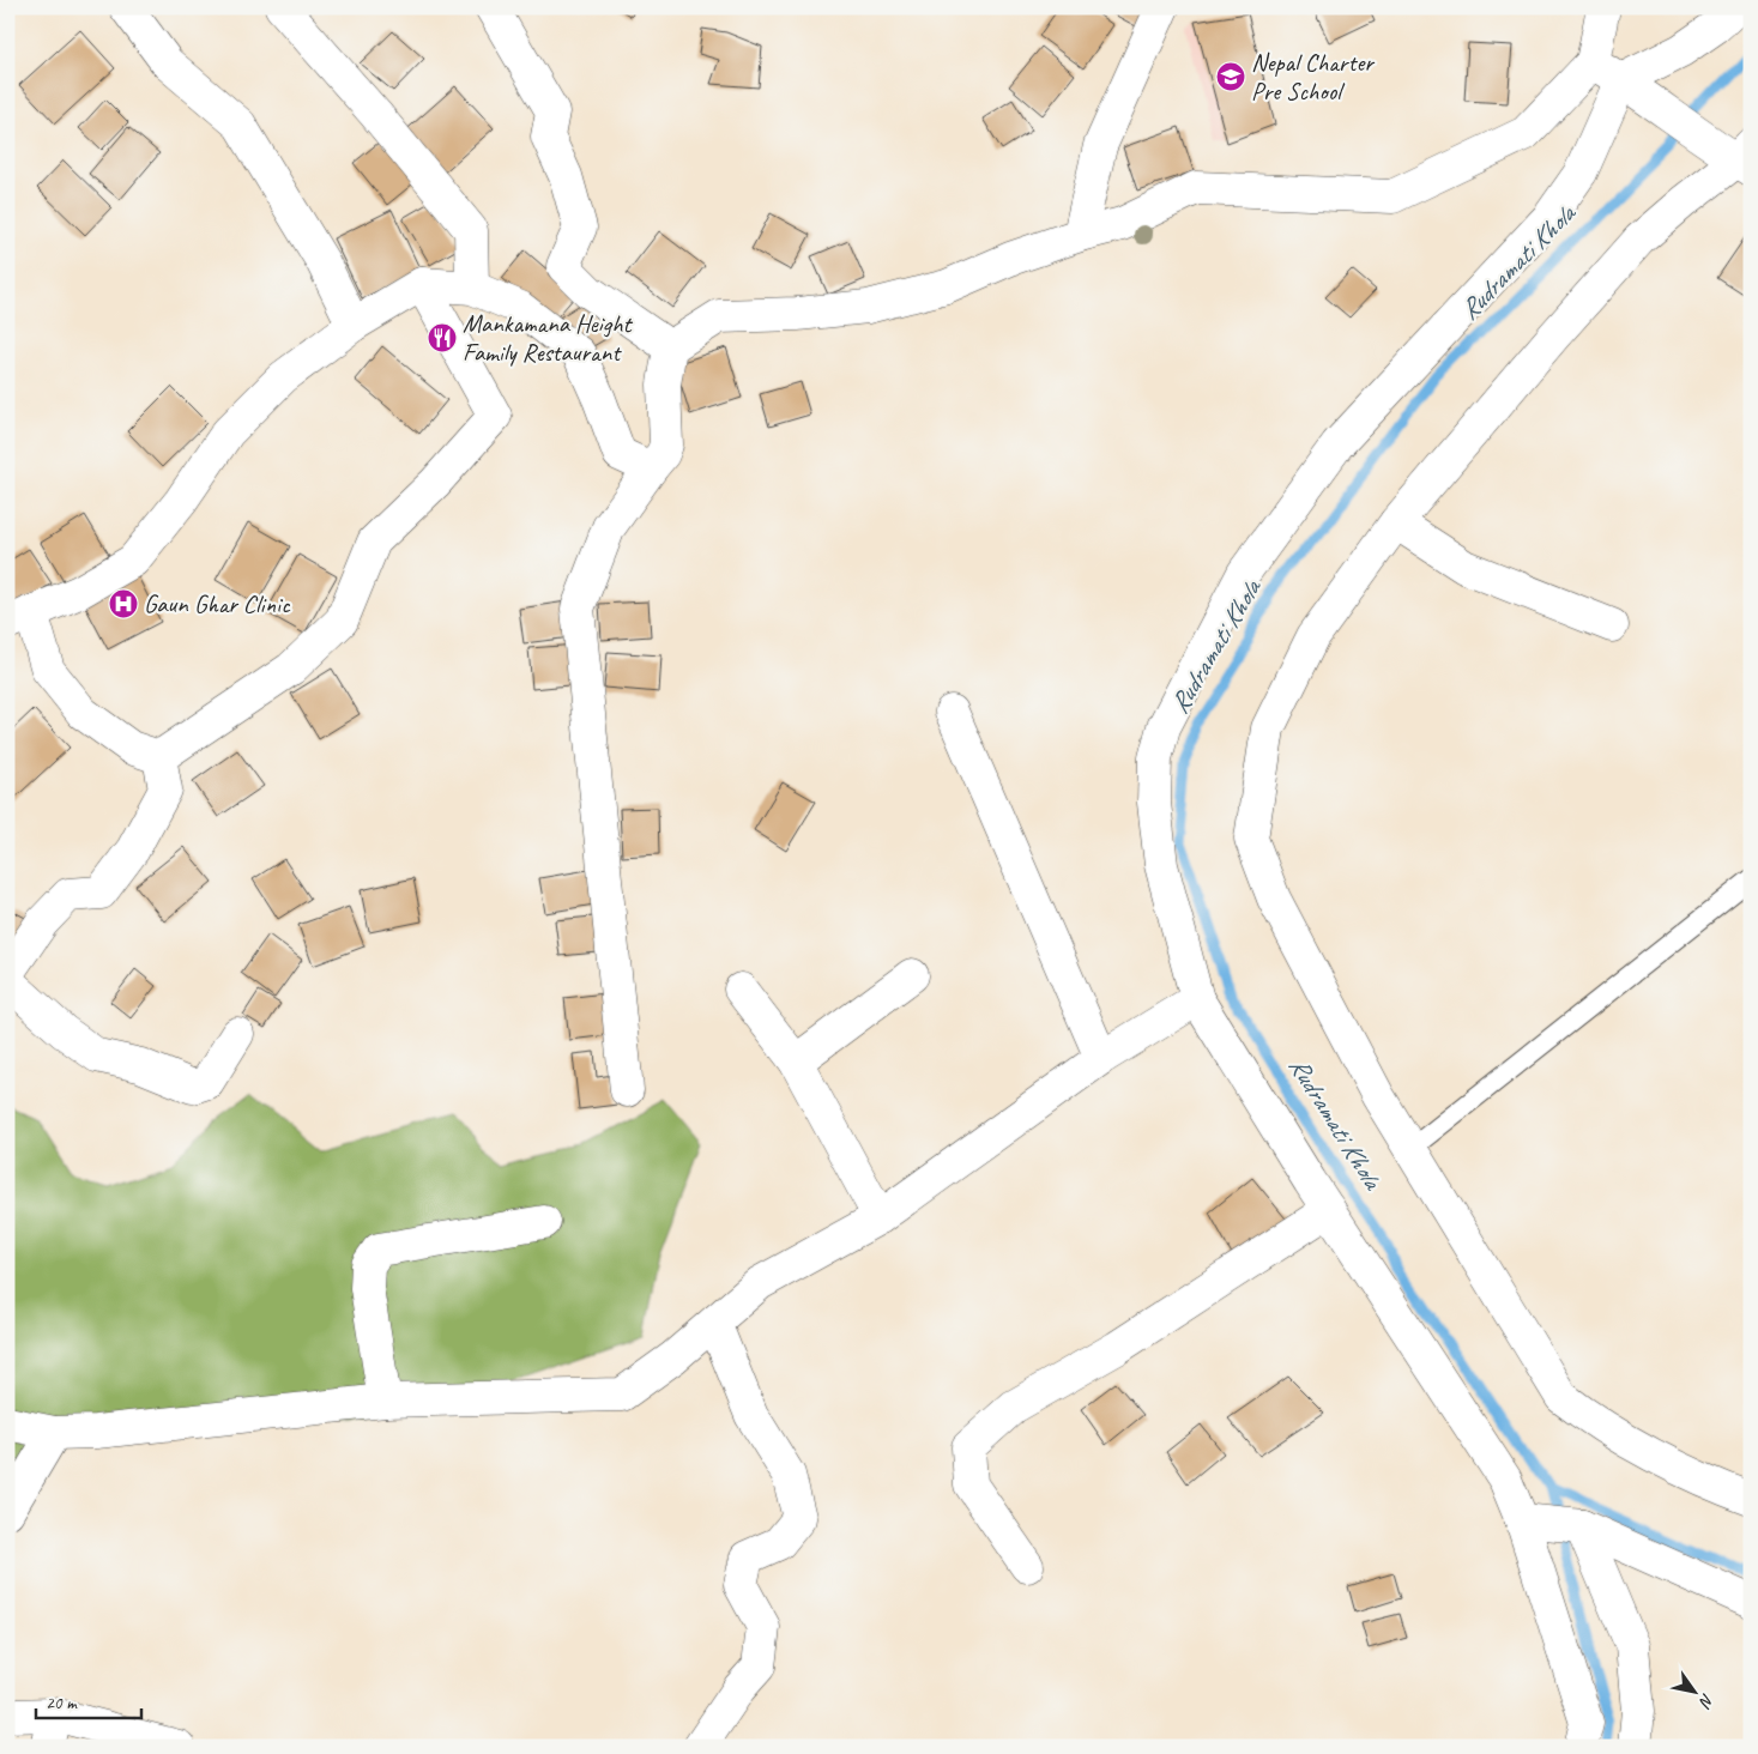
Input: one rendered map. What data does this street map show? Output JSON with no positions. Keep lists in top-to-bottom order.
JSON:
{
  "water": ["Rudramati Khola"],
  "places": {
    "school or university": ["Nepal Charter Pre School"],
    "restaurant": ["Mankamana Height Family Restaurant"],
    "hospital": ["Gaun Ghar Clinic"]
  },
  "scale_bar": "20 m",
  "north": "bottom right"
}
